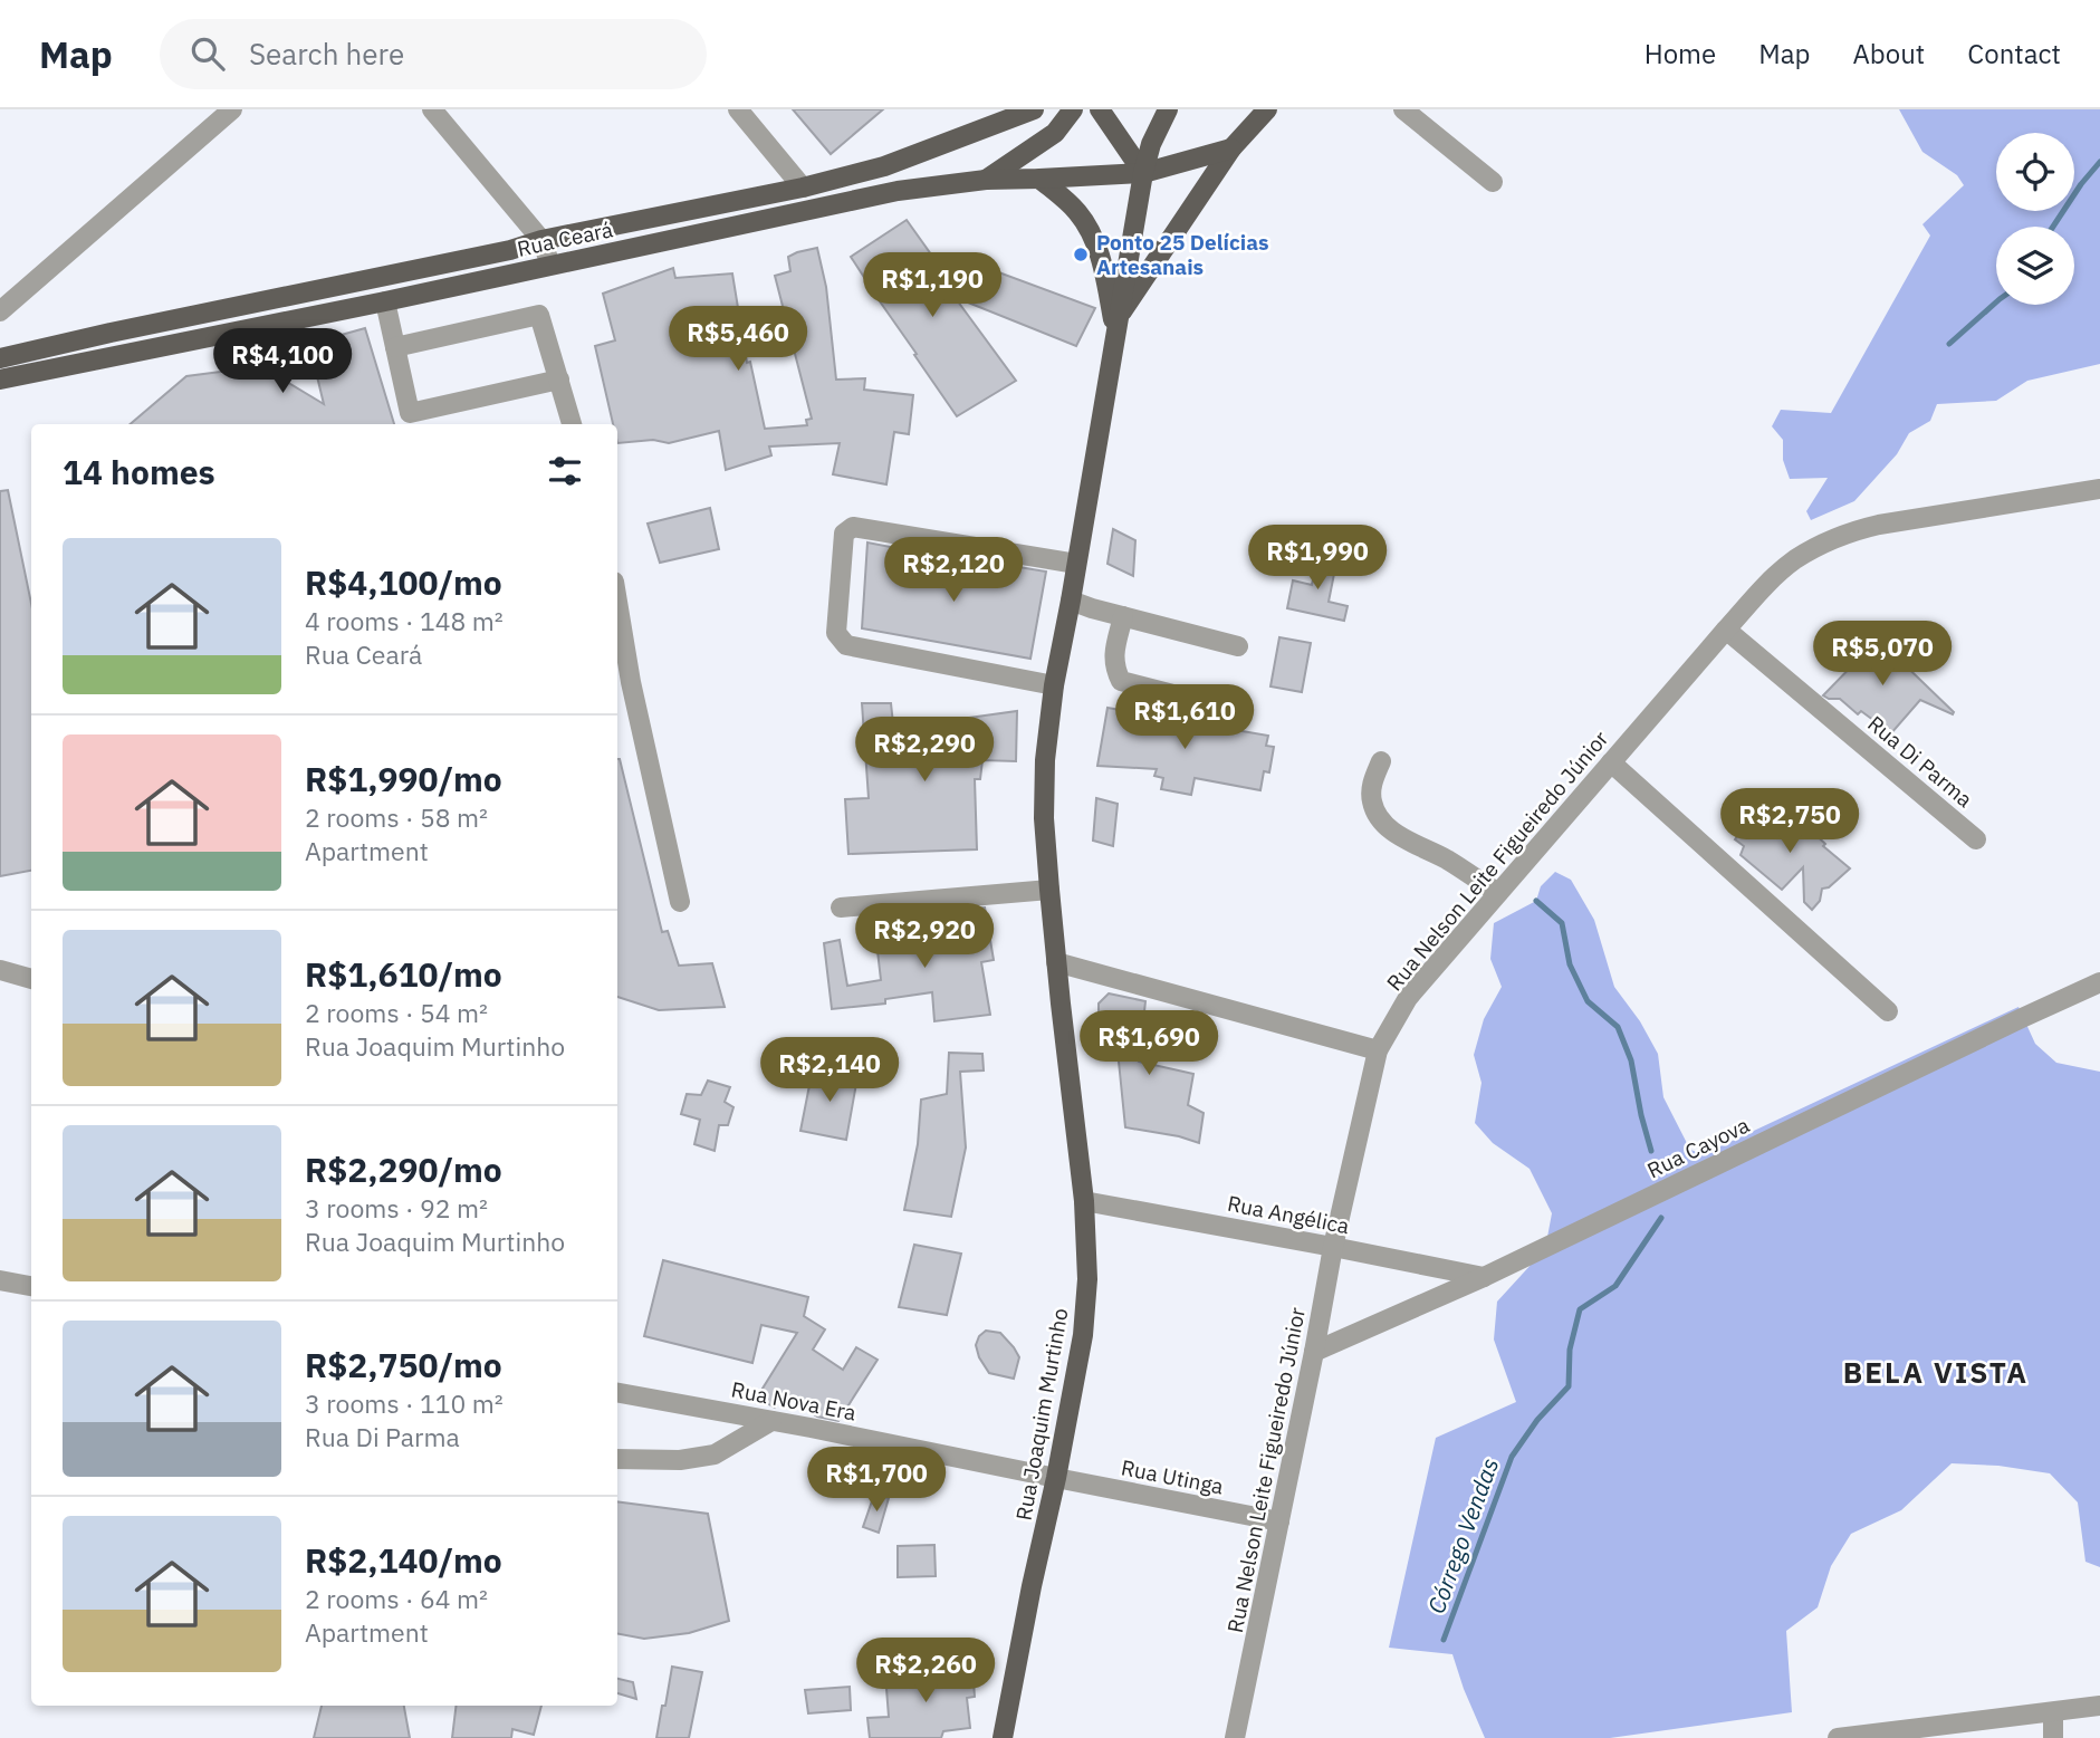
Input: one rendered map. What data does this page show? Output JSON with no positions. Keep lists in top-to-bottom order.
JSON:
{
  "streets": {
    "main road": ["Rua Ceará", "Rua Joaquim Murtinho"],
    "street": [
      "Rua Di Parma",
      "Rua Nelson Leite Figueiredo Júnior",
      "Rua Cayova",
      "Rua Angélica",
      "Rua Nova Era",
      "Rua Utinga"
    ]
  },
  "crossings": [
    ["Rua Ceará", "Rua Joaquim Murtinho"],
    ["Rua Di Parma", "Rua Nelson Leite Figueiredo Júnior"],
    ["Rua Nelson Leite Figueiredo Júnior", "Rua Cayova"],
    ["Rua Nelson Leite Figueiredo Júnior", "Rua Angélica"],
    ["Rua Nelson Leite Figueiredo Júnior", "Rua Utinga"],
    ["Rua Cayova", "Rua Angélica"],
    ["Rua Angélica", "Rua Joaquim Murtinho"],
    ["Rua Nova Era", "Rua Joaquim Murtinho"],
    ["Rua Nova Era", "Rua Utinga"],
    ["Rua Joaquim Murtinho", "Rua Utinga"]
  ],
  "districts": ["BELA VISTA"],
  "water": ["Córrego Vendas"],
  "places": ["Ponto 25 Delícias Artesanais"],
  "page": {
    "header": "Map",
    "search": "Search here",
    "nav": [
      "Home",
      "Map",
      "About",
      "Contact"
    ],
    "price": [
      "R$1,190",
      "R$5,460",
      "R$4,100",
      "R$1,990",
      "R$2,120",
      "R$5,070",
      "R$1,610",
      "R$2,290",
      "R$2,750",
      "R$2,920",
      "R$1,690",
      "R$2,140",
      "R$1,700",
      "R$2,260"
    ],
    "heading": "14 homes",
    "list": [
      {
        "name": "R$4,100/mo",
        "note": "4 rooms · 148 m² · Rua Ceará"
      },
      {
        "name": "R$1,990/mo",
        "note": "2 rooms · 58 m² · Apartment"
      },
      {
        "name": "R$1,610/mo",
        "note": "2 rooms · 54 m² · Rua Joaquim Murtinho"
      },
      {
        "name": "R$2,290/mo",
        "note": "3 rooms · 92 m² · Rua Joaquim Murtinho"
      },
      {
        "name": "R$2,750/mo",
        "note": "3 rooms · 110 m² · Rua Di Parma"
      },
      {
        "name": "R$2,140/mo",
        "note": "2 rooms · 64 m² · Apartment"
      }
    ]
  }
}
